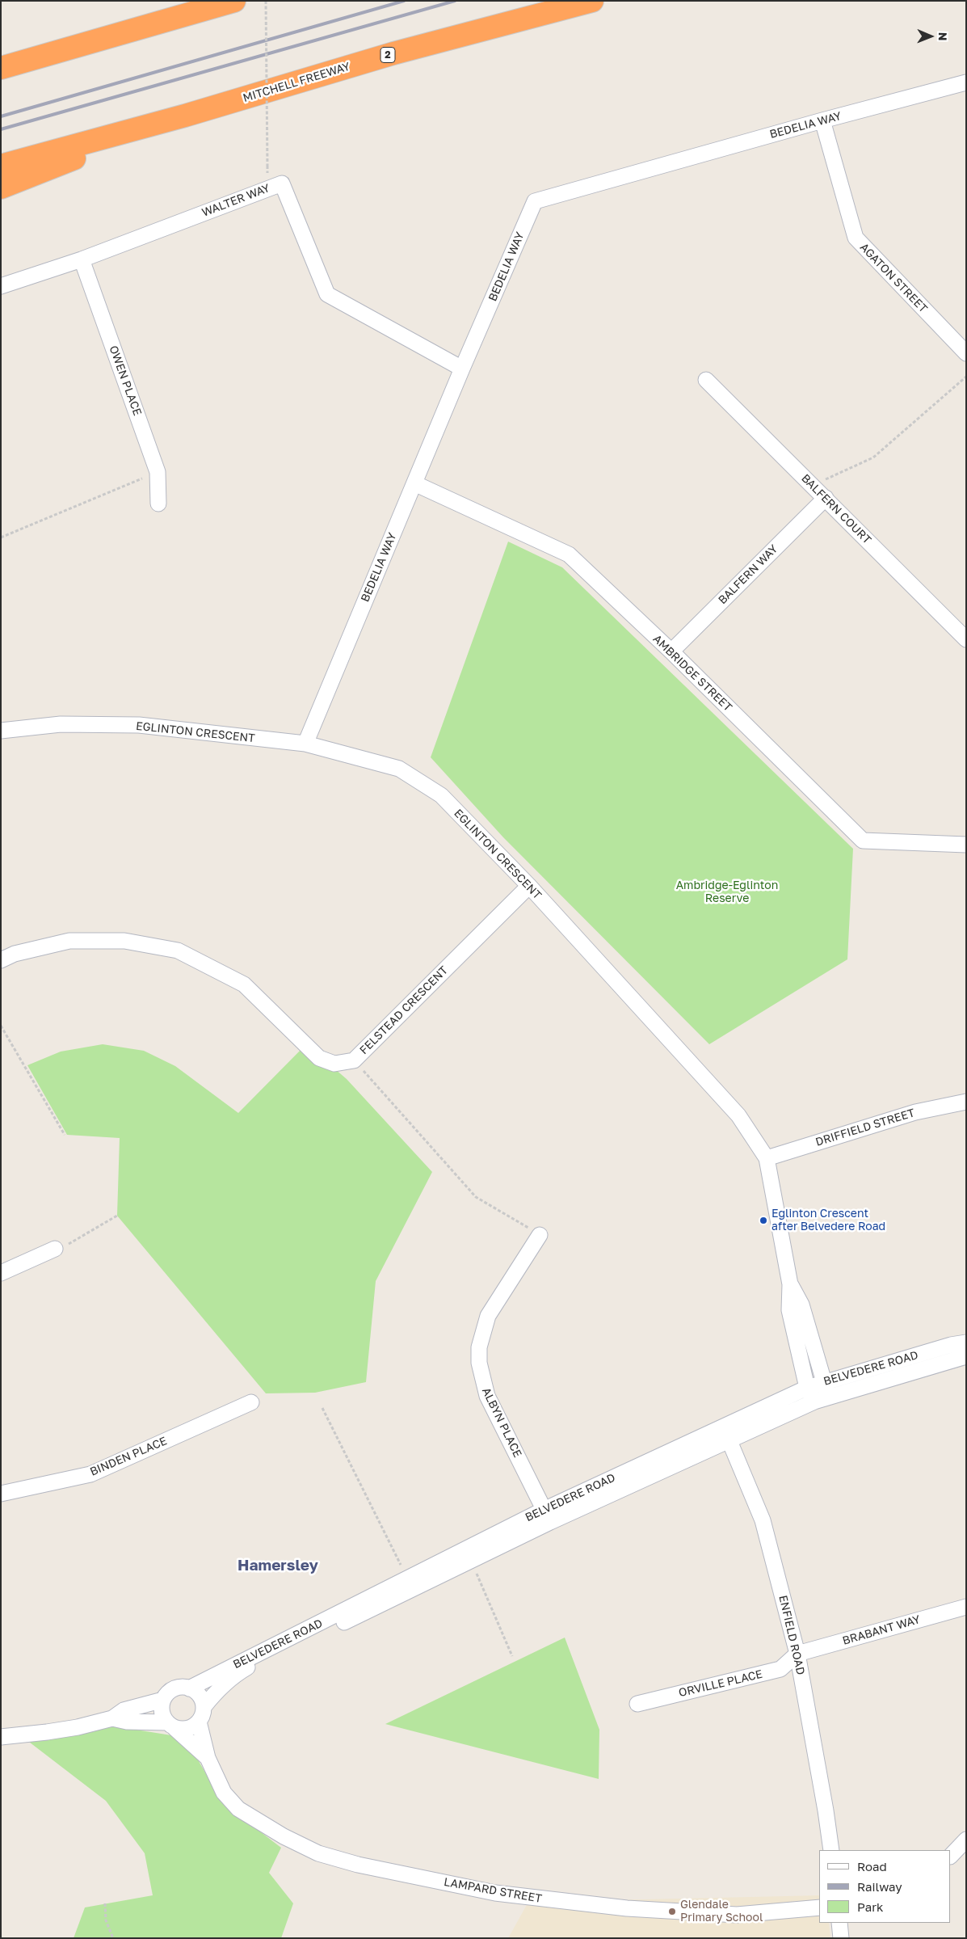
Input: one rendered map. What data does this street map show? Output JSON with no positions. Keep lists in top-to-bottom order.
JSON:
{
  "streets": {
    "highway": ["2", "MITCHELL FREEWAY"],
    "street": [
      "BEDELIA WAY",
      "WALTER WAY",
      "AGATON STREET",
      "OWEN PLACE",
      "BALFERN COURT",
      "BALFERN WAY",
      "AMBRIDGE STREET",
      "EGLINTON CRESCENT",
      "FELSTEAD CRESCENT",
      "DRIFFIELD STREET",
      "BELVEDERE ROAD",
      "ALBYN PLACE",
      "BINDEN PLACE",
      "BRABANT WAY",
      "ENFIELD ROAD",
      "ORVILLE PLACE",
      "LAMPARD STREET"
    ]
  },
  "crossings": [
    ["BEDELIA WAY", "WALTER WAY"],
    ["BEDELIA WAY", "AGATON STREET"],
    ["BEDELIA WAY", "AMBRIDGE STREET"],
    ["BEDELIA WAY", "EGLINTON CRESCENT"],
    ["WALTER WAY", "OWEN PLACE"],
    ["BALFERN COURT", "BALFERN WAY"],
    ["BALFERN WAY", "AMBRIDGE STREET"],
    ["EGLINTON CRESCENT", "FELSTEAD CRESCENT"],
    ["EGLINTON CRESCENT", "DRIFFIELD STREET"],
    ["EGLINTON CRESCENT", "BELVEDERE ROAD"],
    ["BELVEDERE ROAD", "ALBYN PLACE"],
    ["BELVEDERE ROAD", "ENFIELD ROAD"],
    ["BELVEDERE ROAD", "LAMPARD STREET"],
    ["BRABANT WAY", "ENFIELD ROAD"],
    ["BRABANT WAY", "ORVILLE PLACE"],
    ["ENFIELD ROAD", "ORVILLE PLACE"]
  ],
  "districts": ["Hamersley"],
  "parks": ["Ambridge-Eglinton Reserve"],
  "places": ["Eglinton Crescent after Belvedere Road", "Glendale Primary School"],
  "legend": ["Road", "Railway", "Park"],
  "north": "right"
}
